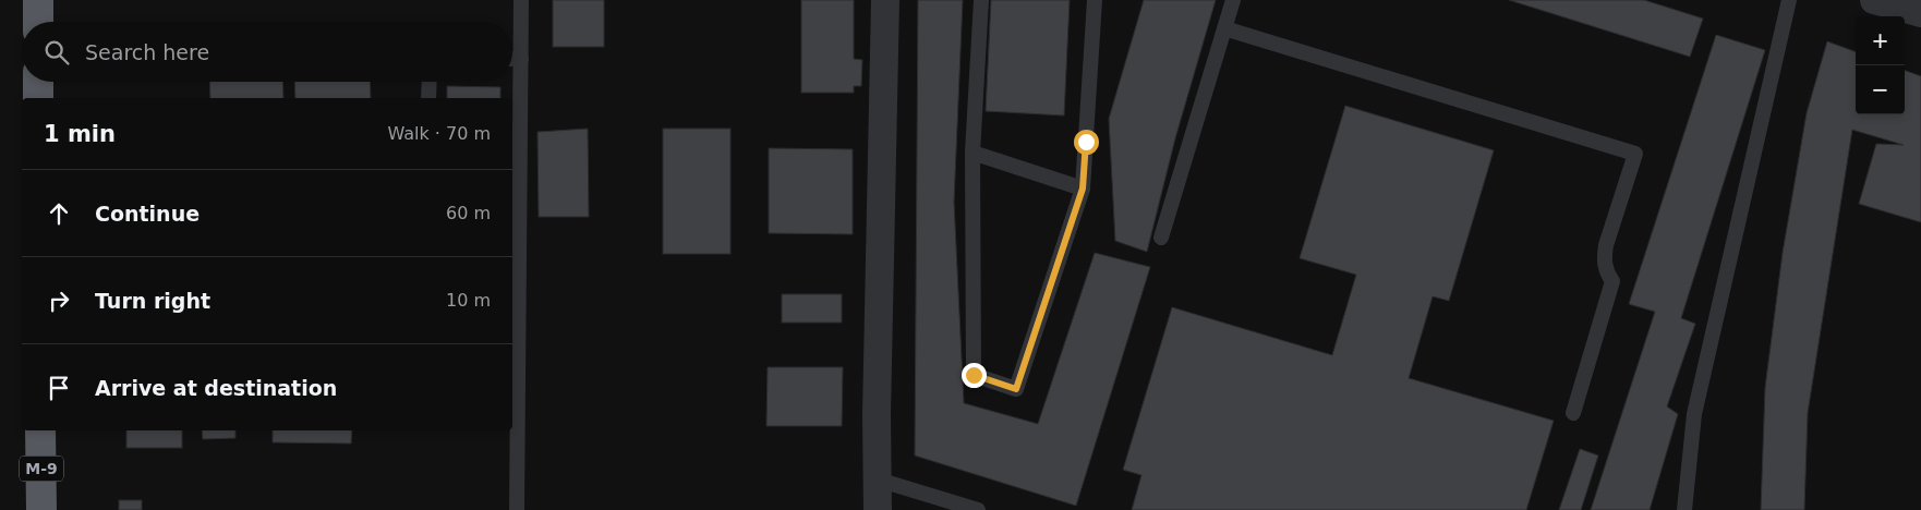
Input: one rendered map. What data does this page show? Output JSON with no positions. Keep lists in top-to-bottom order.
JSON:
{
  "streets": {
    "highway": ["M-9"]
  },
  "page": {
    "map_buttons": ["+", "−"],
    "search": "Search here",
    "heading": ["1 min", "Walk · 70 m"],
    "list": [
      ["Continue", "60 m"],
      ["Turn right", "10 m"],
      "Arrive at destination"
    ]
  }
}
